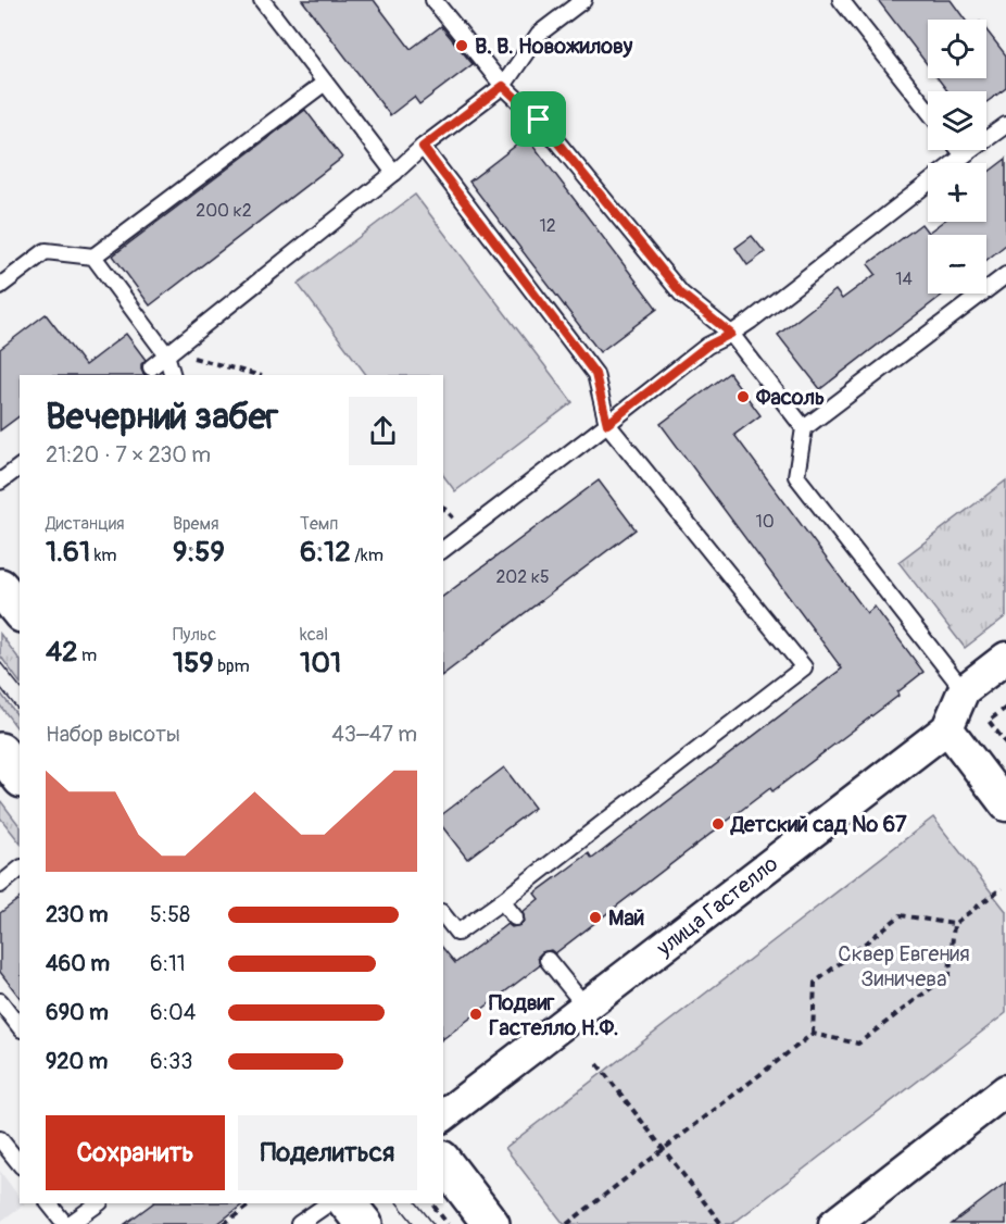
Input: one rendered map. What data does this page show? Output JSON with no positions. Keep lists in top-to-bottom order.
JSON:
{
  "streets": {
    "street": ["улица Гастелло"]
  },
  "parks": ["Сквер Евгения Зиничева"],
  "places": [
    "В. В. Новожилову",
    "Фасоль",
    "Детский сад № 67",
    "Май",
    "Подвиг Гастелло Н.Ф."
  ],
  "house_numbers": [
    "200 к2",
    "12",
    "14",
    "10",
    "202 к5"
  ],
  "page": {
    "map_buttons": ["+", "−"],
    "heading": ["Вечерний забег", "21:20 · 7 × 230 m"],
    "stats": [
      ["Дистанция", "1.61 km"],
      ["Время", "9:59"],
      ["Темп", "6:12 /km"],
      ["42 m"],
      ["Пульс", "159 bpm"],
      ["kcal", "101"]
    ],
    "chart": ["Набор высоты", "43–47 m"],
    "list": [
      {
        "name": "230 m",
        "note": "5:58"
      },
      {
        "name": "460 m",
        "note": "6:11"
      },
      {
        "name": "690 m",
        "note": "6:04"
      },
      {
        "name": "920 m",
        "note": "6:33"
      }
    ],
    "buttons": ["Сохранить", "Поделиться"]
  }
}
